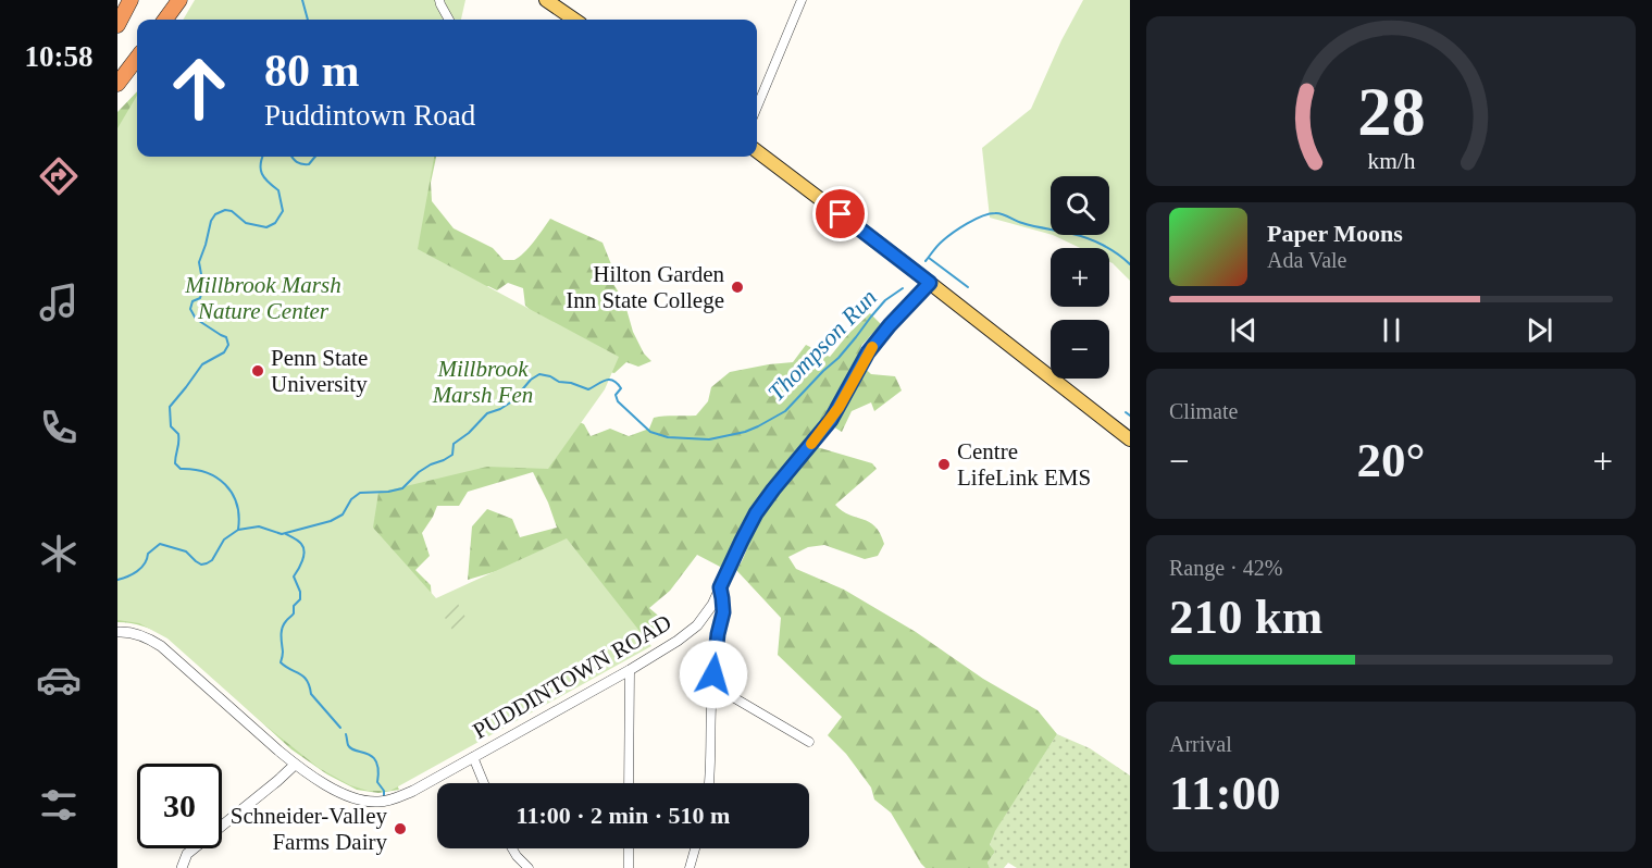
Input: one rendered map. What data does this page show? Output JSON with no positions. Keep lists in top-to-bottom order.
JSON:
{
  "streets": {
    "street": ["PUDDINTOWN ROAD"]
  },
  "water": ["Thompson Run"],
  "parks": ["Millbrook Marsh Nature Center", "Millbrook Marsh Fen"],
  "places": [
    "Hilton Garden Inn State College",
    "Penn State University",
    "Centre LifeLink EMS",
    "Schneider-Valley Farms Dairy"
  ],
  "page": {
    "tabs": "10:58",
    "turn": ["80 m", "Puddintown Road"],
    "map_buttons": ["+", "−"],
    "song": ["Paper Moons", "Ada Vale"],
    "tile": [
      "Climate",
      ["Range · 42%", "210 km"],
      ["Arrival", "11:00"]
    ],
    "heat": ["−", "20°", "+"],
    "limit": "30",
    "trip": "11:00 · 2 min · 510 m",
    "gauge": ["28", "km/h"]
  }
}
